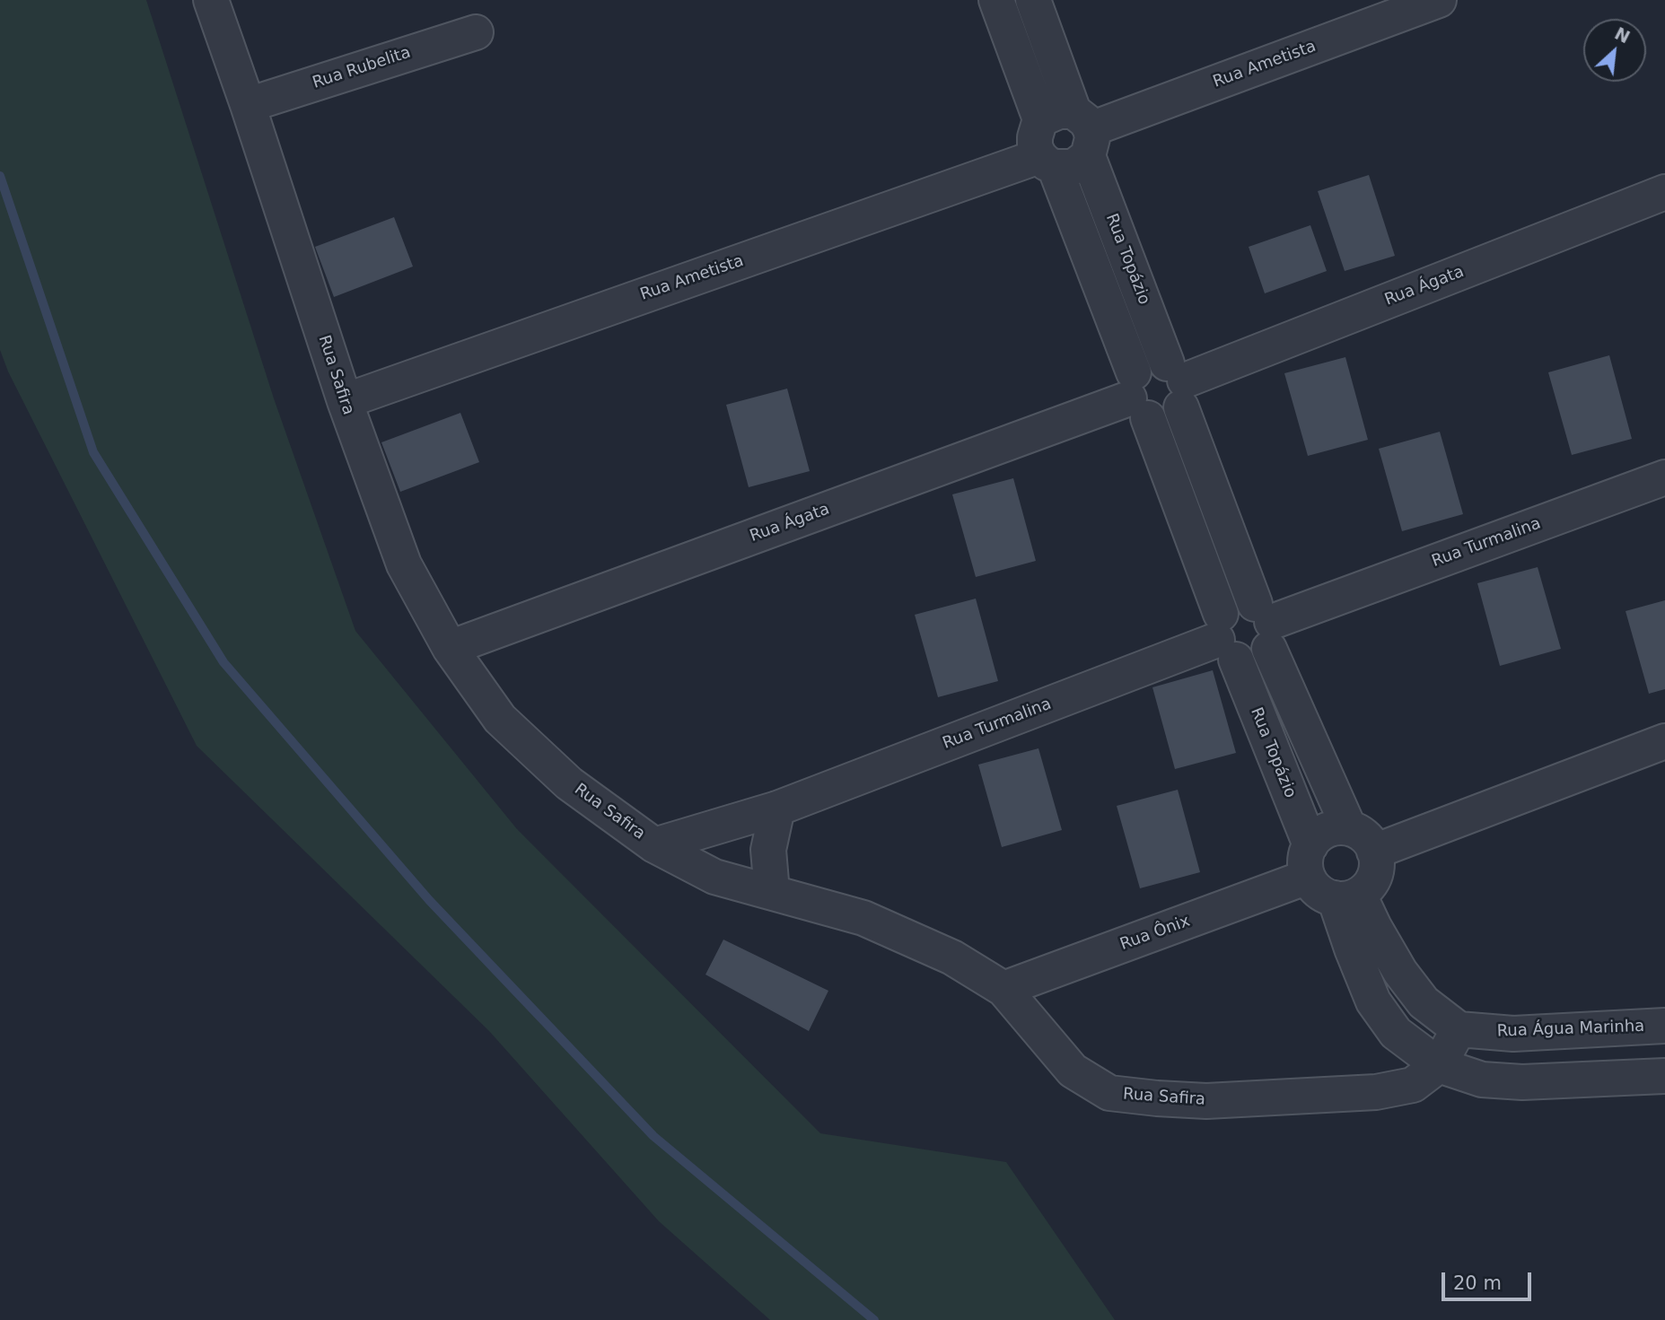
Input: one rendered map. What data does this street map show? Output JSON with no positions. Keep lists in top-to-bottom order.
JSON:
{
  "streets": {
    "street": [
      "Rua Ametista",
      "Rua Rubelita",
      "Rua Topázio",
      "Rua Ágata",
      "Rua Safira",
      "Rua Turmalina",
      "Rua Ônix",
      "Rua Água Marinha"
    ]
  },
  "crossings": [
    ["Rua Ametista", "Rua Topázio"],
    ["Rua Ametista", "Rua Safira"],
    ["Rua Rubelita", "Rua Safira"],
    ["Rua Topázio", "Rua Ágata"],
    ["Rua Topázio", "Rua Turmalina"],
    ["Rua Topázio", "Rua Ônix"],
    ["Rua Ágata", "Rua Safira"],
    ["Rua Safira", "Rua Turmalina"],
    ["Rua Safira", "Rua Ônix"]
  ],
  "scale_bar": "20 m",
  "north": "top right"
}
